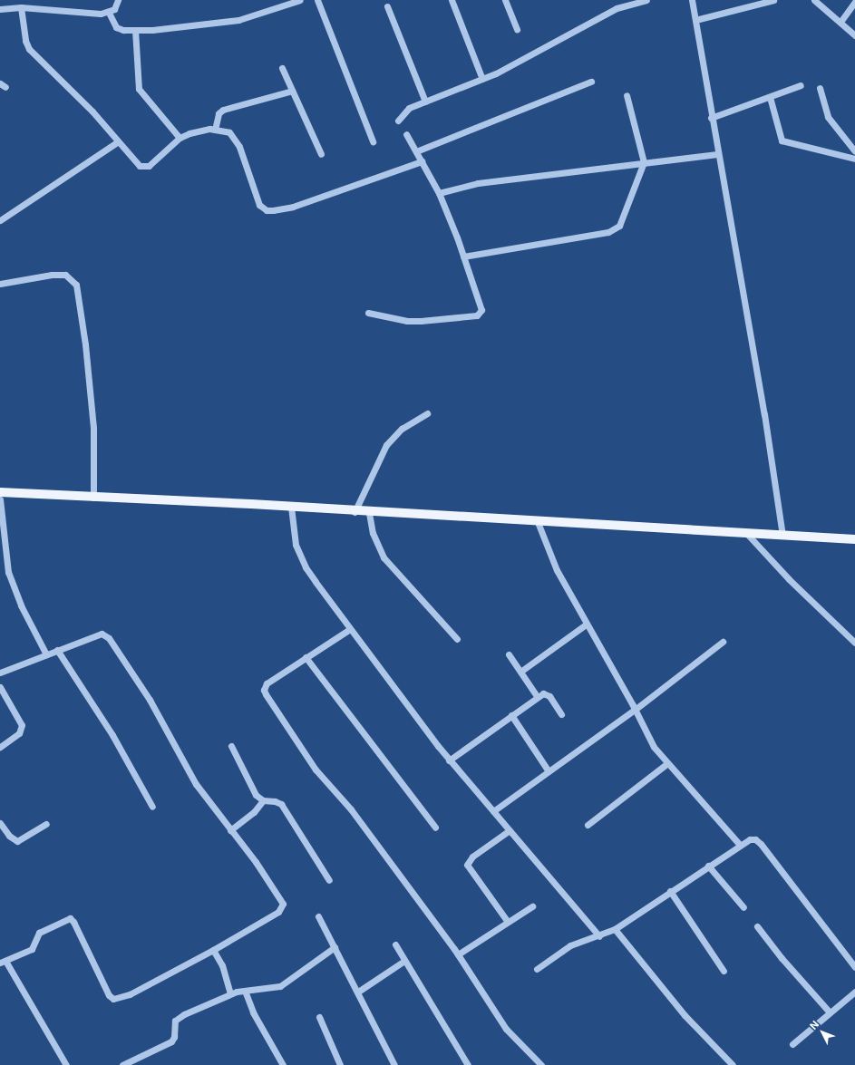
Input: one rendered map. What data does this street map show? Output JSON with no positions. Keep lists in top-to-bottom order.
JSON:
{
  "north": "top left"
}
